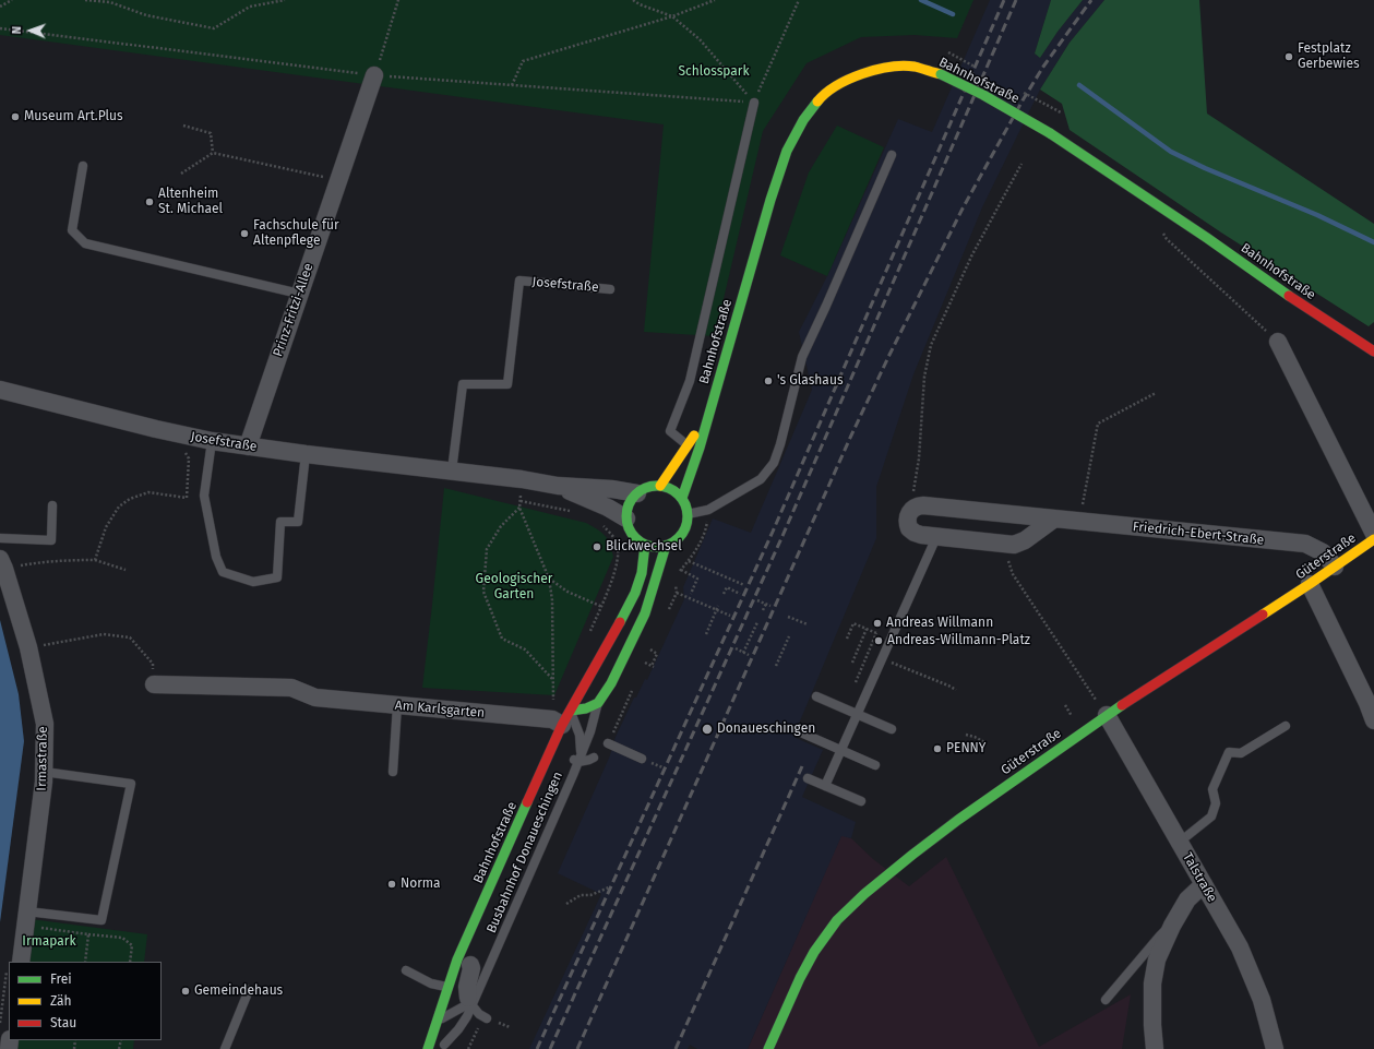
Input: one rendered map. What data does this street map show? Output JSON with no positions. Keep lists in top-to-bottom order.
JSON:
{
  "streets": {
    "main road": ["Bahnhofstraße", "Güterstraße"],
    "street": [
      "Josefstraße",
      "Prinz-Fritzi-Allee",
      "Friedrich-Ebert-Straße",
      "Am Karlsgarten",
      "Irmastraße",
      "Talstraße"
    ],
    "lane": ["Busbahnhof Donaueschingen"]
  },
  "crossings": [
    ["Bahnhofstraße", "Josefstraße"],
    ["Bahnhofstraße", "Am Karlsgarten"],
    ["Bahnhofstraße", "Busbahnhof Donaueschingen"],
    ["Josefstraße", "Prinz-Fritzi-Allee"],
    ["Friedrich-Ebert-Straße", "Güterstraße"],
    ["Güterstraße", "Talstraße"]
  ],
  "parks": ["Schlosspark", "Geologischer Garten", "Irmapark"],
  "places": [
    "Festplatz Gerbewies",
    "Museum Art.Plus",
    "Altenheim St. Michael",
    "Fachschule für Altenpflege",
    "'s Glashaus",
    "Blickwechsel",
    "Andreas Willmann",
    "Andreas-Willmann-Platz",
    "Donaueschingen",
    "PENNY",
    "Norma",
    "Gemeindehaus"
  ],
  "legend": ["Frei", "Zäh", "Stau"],
  "north": "left"
}
